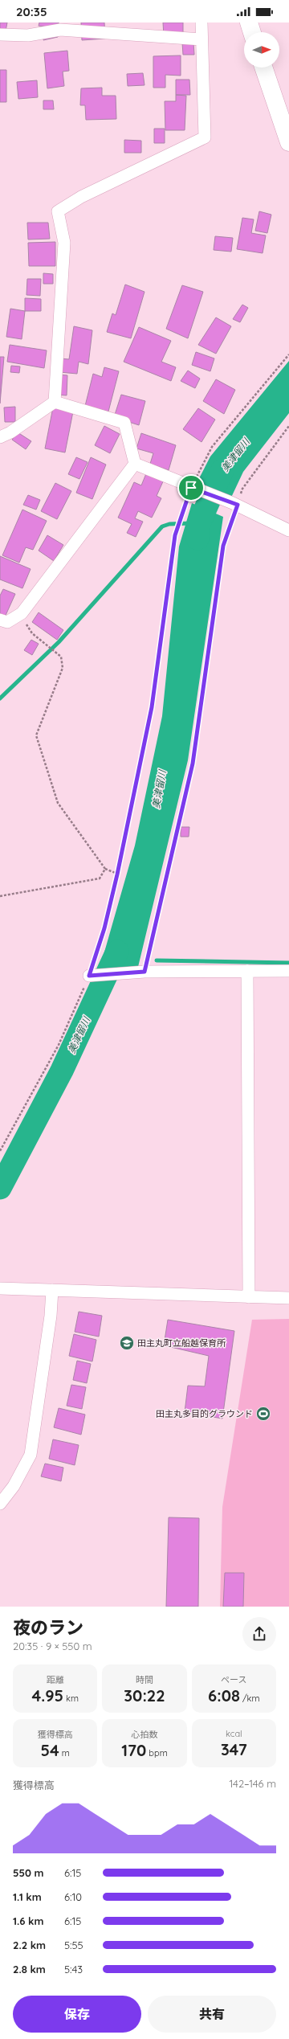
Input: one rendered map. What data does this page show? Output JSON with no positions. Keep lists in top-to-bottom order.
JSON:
{
  "water": ["美津留川"],
  "places": {
    "school or university": ["田主丸町立船越保育所"],
    "sports": ["田主丸多目的グラウンド"]
  },
  "north": "right",
  "page": {
    "status": "20:35",
    "heading": ["夜のラン", "20:35 · 9 × 550 m"],
    "stats": [
      ["距離", "4.95 km"],
      ["時間", "30:22"],
      ["ペース", "6:08 /km"],
      ["獲得標高", "54 m"],
      ["心拍数", "170 bpm"],
      ["kcal", "347"]
    ],
    "chart": ["獲得標高", "142–146 m"],
    "list": [
      {
        "name": "550 m",
        "note": "6:15"
      },
      {
        "name": "1.1 km",
        "note": "6:10"
      },
      {
        "name": "1.6 km",
        "note": "6:15"
      },
      {
        "name": "2.2 km",
        "note": "5:55"
      },
      {
        "name": "2.8 km",
        "note": "5:43"
      }
    ],
    "buttons": ["保存", "共有"]
  }
}
